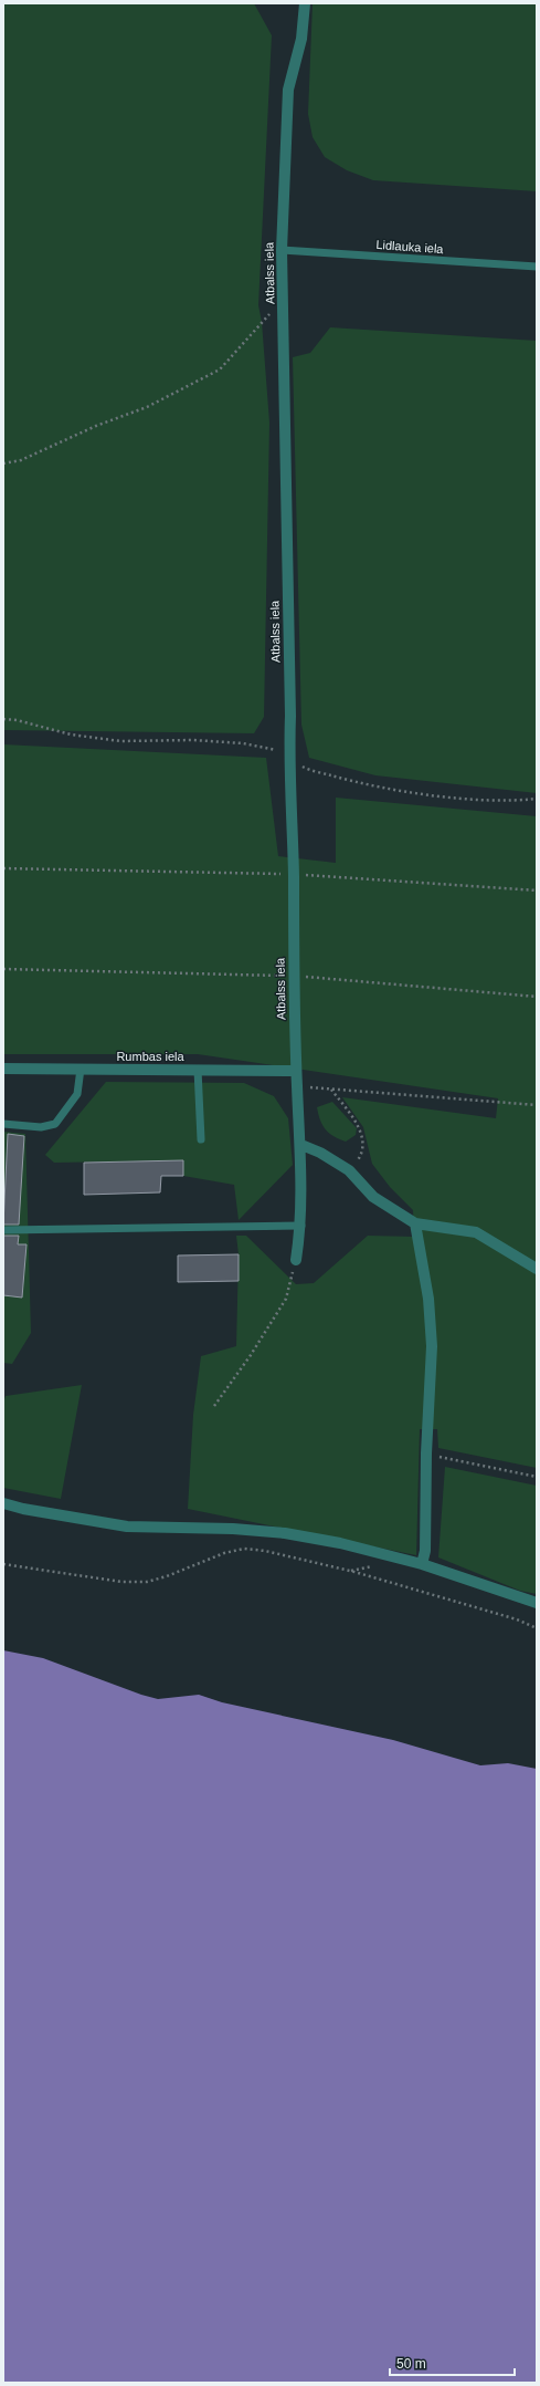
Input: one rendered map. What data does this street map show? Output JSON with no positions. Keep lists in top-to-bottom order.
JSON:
{
  "streets": {
    "street": ["Atbalss iela", "Rumbas iela"],
    "lane": ["Lidlauka iela"]
  },
  "crossings": [
    ["Lidlauka iela", "Atbalss iela"],
    ["Atbalss iela", "Rumbas iela"]
  ],
  "scale_bar": "50 m"
}
